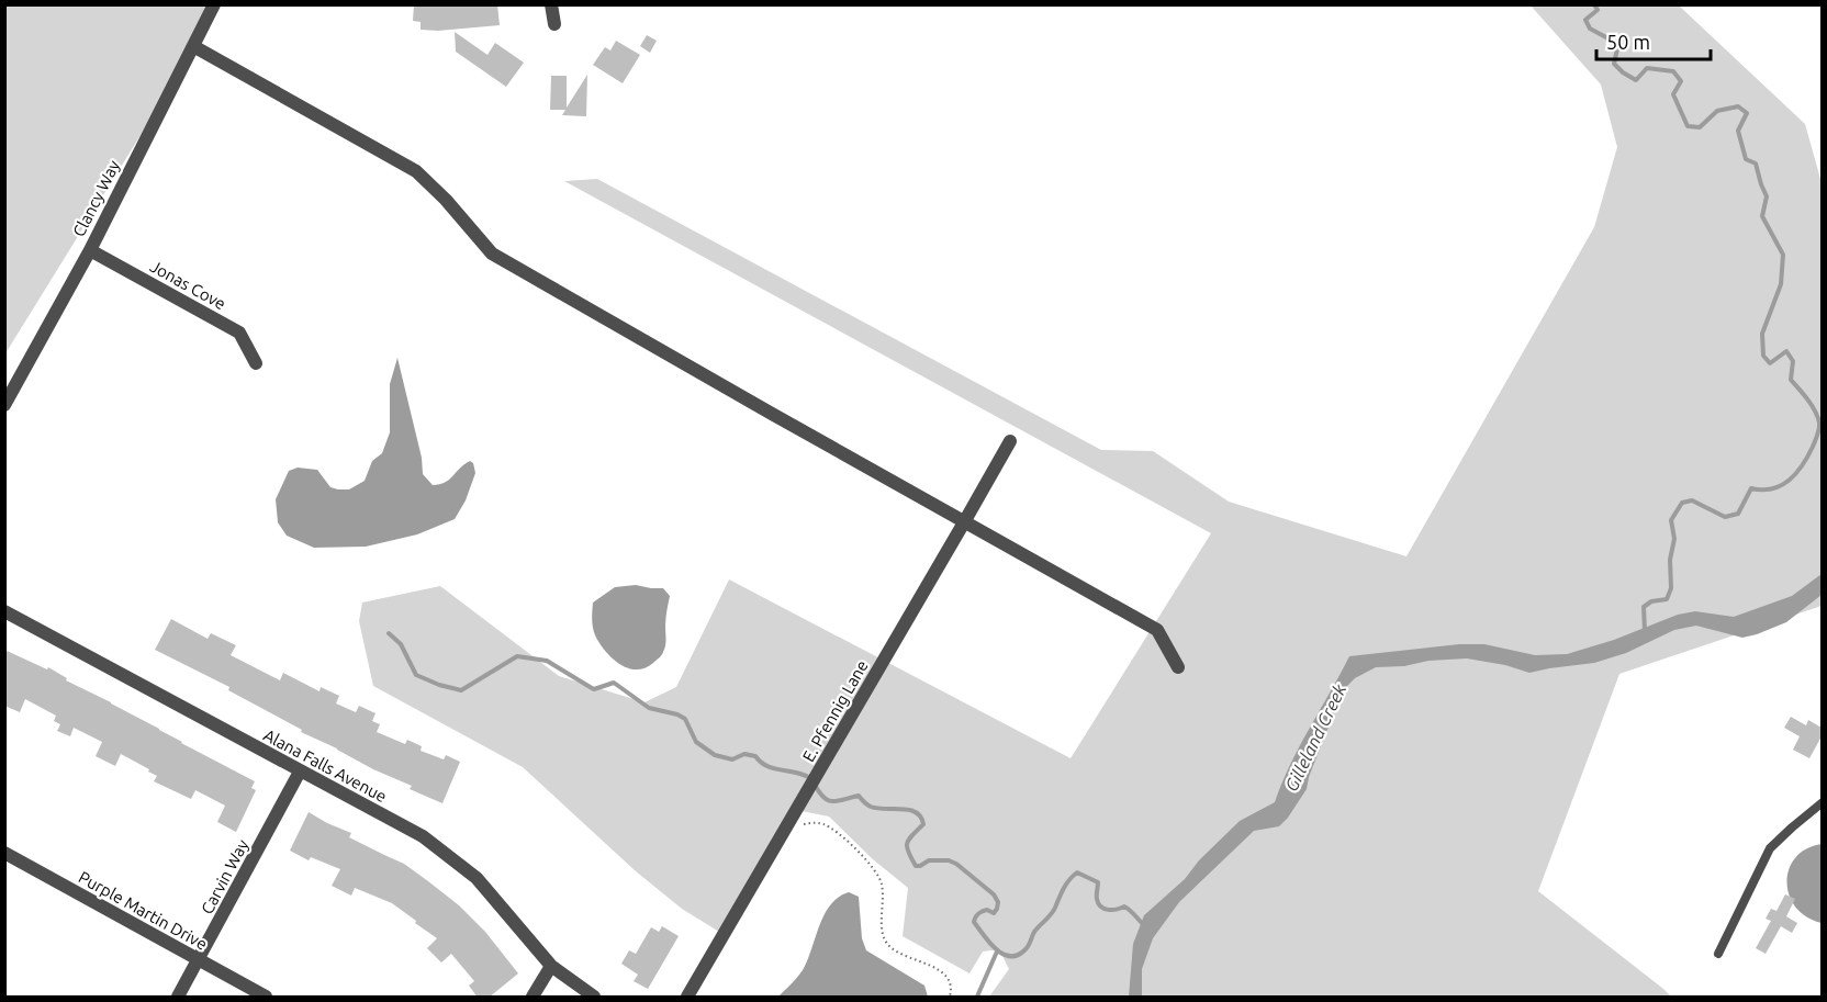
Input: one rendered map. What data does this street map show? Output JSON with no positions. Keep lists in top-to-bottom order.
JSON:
{
  "streets": {
    "street": [
      "Clancy Way",
      "Jonas Cove",
      "E. Pfennig Lane",
      "Alana Falls Avenue",
      "Carvin Way",
      "Purple Martin Drive"
    ]
  },
  "crossings": [
    ["Clancy Way", "Jonas Cove"],
    ["Alana Falls Avenue", "Carvin Way"],
    ["Carvin Way", "Purple Martin Drive"]
  ],
  "water": ["Gilleland Creek"],
  "scale_bar": "50 m"
}
